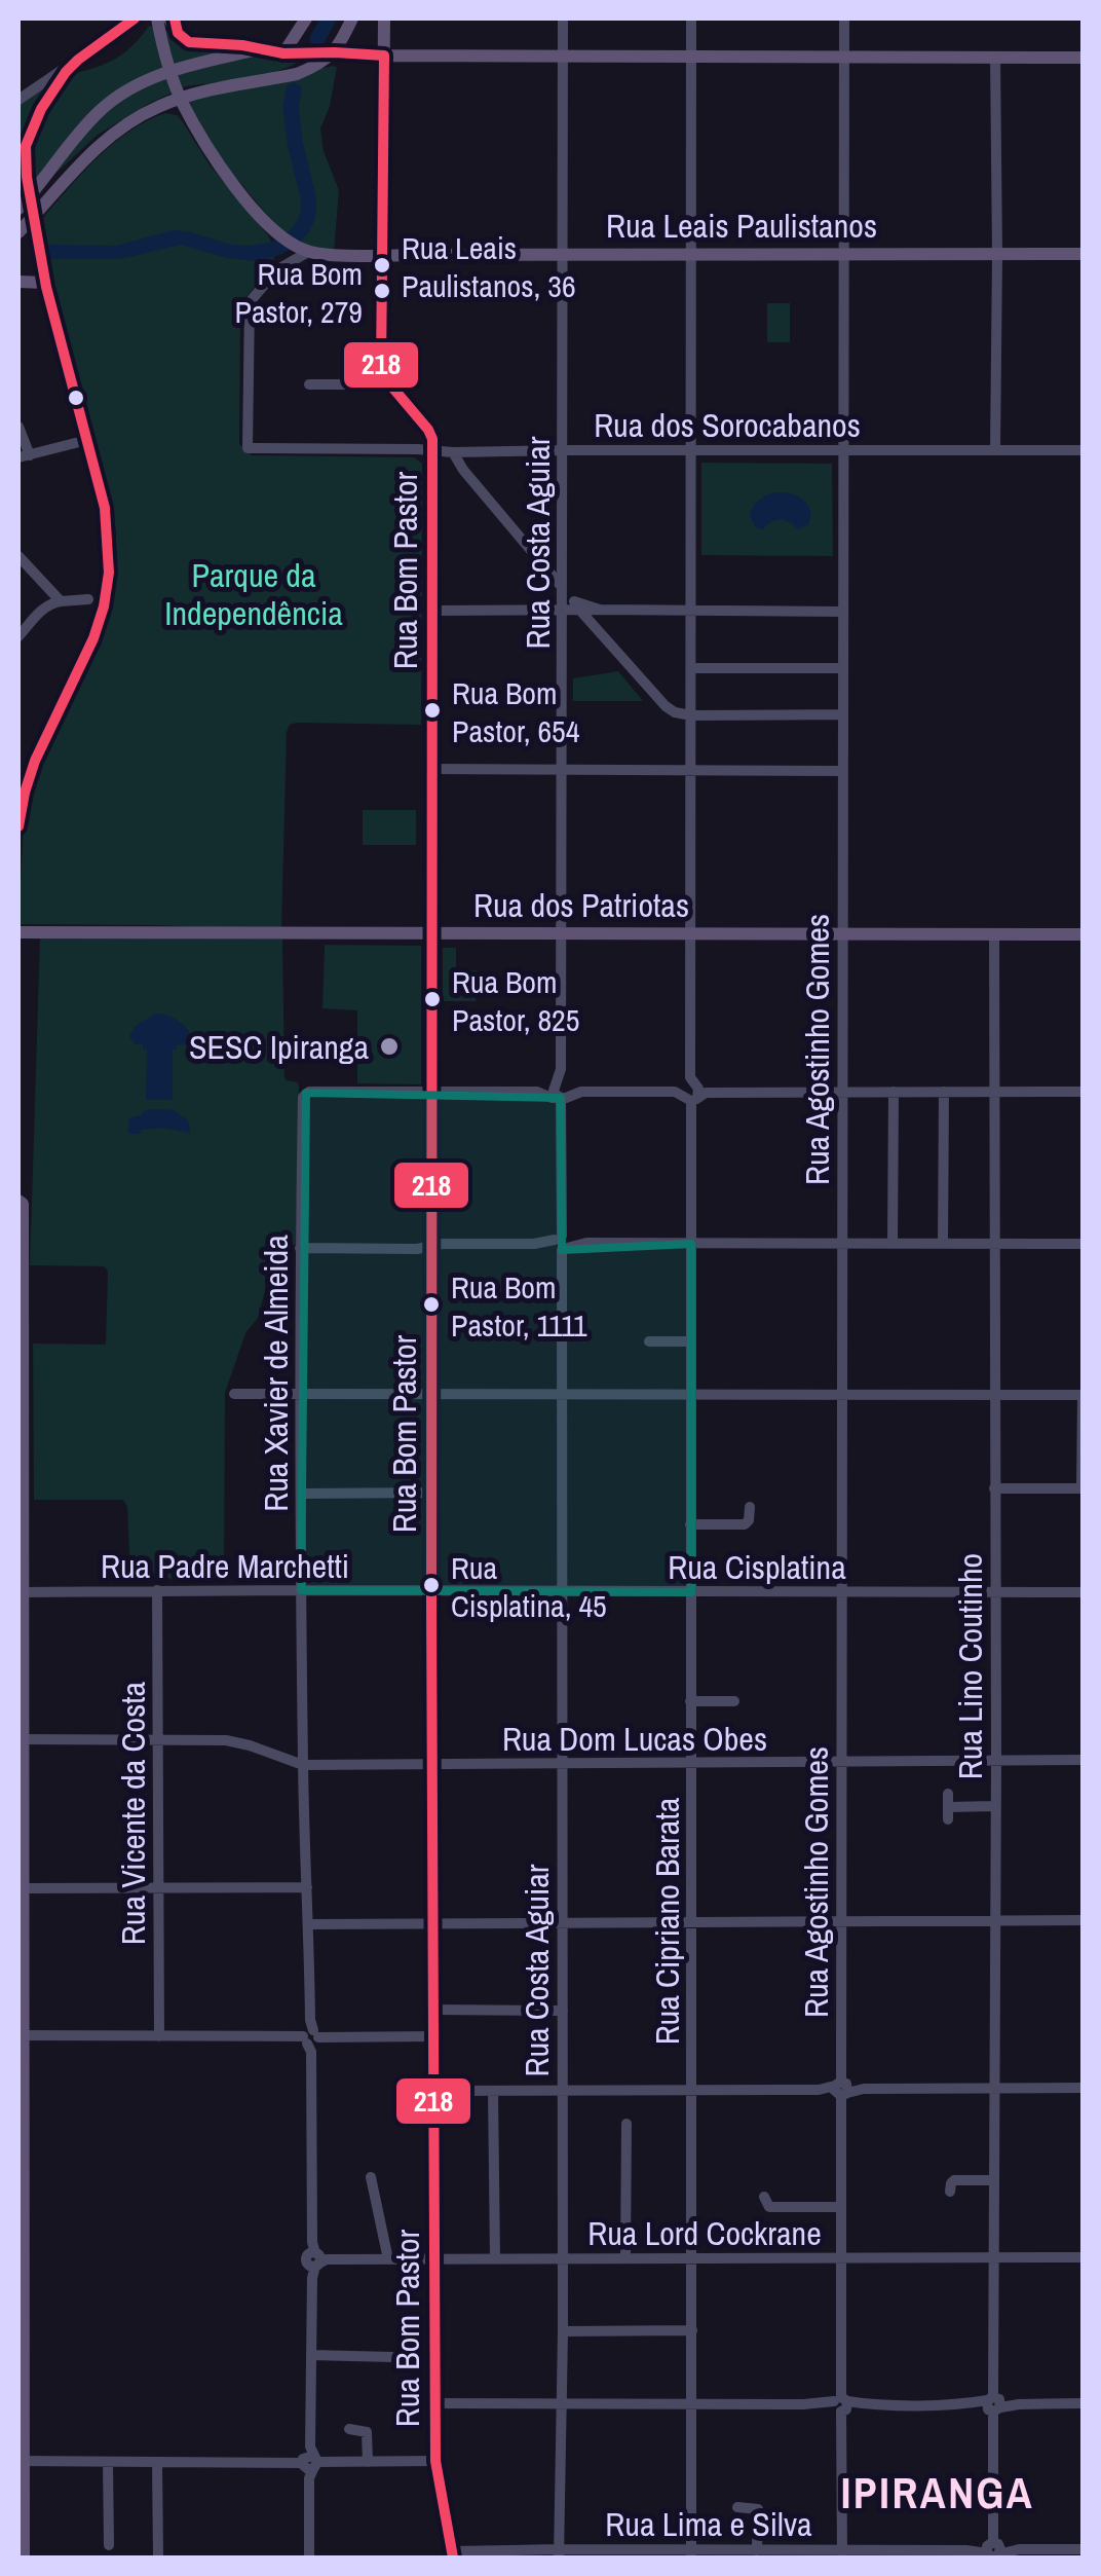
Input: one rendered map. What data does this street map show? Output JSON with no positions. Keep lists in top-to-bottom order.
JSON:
{
  "streets": {
    "main road": ["Rua Leais Paulistanos", "Rua Bom Pastor", "Rua dos Patriotas"],
    "street": [
      "Rua dos Sorocabanos",
      "Rua Costa Aguiar",
      "Rua Agostinho Gomes",
      "Rua Xavier de Almeida",
      "Rua Padre Marchetti",
      "Rua Cisplatina",
      "Rua Lino Coutinho",
      "Rua Dom Lucas Obes",
      "Rua Vicente da Costa",
      "Rua Cipriano Barata",
      "Rua Lord Cockrane",
      "Rua Lima e Silva"
    ]
  },
  "crossings": [
    ["Rua Leais Paulistanos", "Rua dos Sorocabanos"],
    ["Rua Leais Paulistanos", "Rua Costa Aguiar"],
    ["Rua Leais Paulistanos", "Rua Bom Pastor"],
    ["Rua Leais Paulistanos", "Rua Agostinho Gomes"],
    ["Rua dos Sorocabanos", "Rua Costa Aguiar"],
    ["Rua dos Sorocabanos", "Rua Bom Pastor"],
    ["Rua dos Sorocabanos", "Rua Agostinho Gomes"],
    ["Rua dos Sorocabanos", "Rua Cipriano Barata"],
    ["Rua Costa Aguiar", "Rua dos Patriotas"],
    ["Rua Costa Aguiar", "Rua Cisplatina"],
    ["Rua Costa Aguiar", "Rua Dom Lucas Obes"],
    ["Rua Costa Aguiar", "Rua Lord Cockrane"],
    ["Rua Costa Aguiar", "Rua Lima e Silva"],
    ["Rua Bom Pastor", "Rua dos Patriotas"],
    ["Rua Bom Pastor", "Rua Xavier de Almeida"],
    ["Rua Bom Pastor", "Rua Padre Marchetti"],
    ["Rua Bom Pastor", "Rua Cisplatina"],
    ["Rua Bom Pastor", "Rua Dom Lucas Obes"],
    ["Rua Bom Pastor", "Rua Lord Cockrane"],
    ["Rua Bom Pastor", "Rua Lima e Silva"],
    ["Rua dos Patriotas", "Rua Agostinho Gomes"],
    ["Rua dos Patriotas", "Rua Lino Coutinho"],
    ["Rua dos Patriotas", "Rua Cipriano Barata"],
    ["Rua Agostinho Gomes", "Rua Cisplatina"],
    ["Rua Agostinho Gomes", "Rua Dom Lucas Obes"],
    ["Rua Agostinho Gomes", "Rua Lord Cockrane"],
    ["Rua Agostinho Gomes", "Rua Lima e Silva"],
    ["Rua Xavier de Almeida", "Rua Padre Marchetti"],
    ["Rua Xavier de Almeida", "Rua Dom Lucas Obes"],
    ["Rua Xavier de Almeida", "Rua Lord Cockrane"],
    ["Rua Padre Marchetti", "Rua Cisplatina"],
    ["Rua Padre Marchetti", "Rua Vicente da Costa"],
    ["Rua Cisplatina", "Rua Lino Coutinho"],
    ["Rua Cisplatina", "Rua Cipriano Barata"],
    ["Rua Lino Coutinho", "Rua Dom Lucas Obes"],
    ["Rua Lino Coutinho", "Rua Lord Cockrane"],
    ["Rua Lino Coutinho", "Rua Lima e Silva"],
    ["Rua Dom Lucas Obes", "Rua Vicente da Costa"],
    ["Rua Dom Lucas Obes", "Rua Cipriano Barata"],
    ["Rua Cipriano Barata", "Rua Lord Cockrane"],
    ["Rua Cipriano Barata", "Rua Lima e Silva"]
  ],
  "districts": ["IPIRANGA"],
  "parks": ["Parque da Independência"],
  "places": [
    "Rua Leais Paulistanos, 36",
    "Rua Bom Pastor, 279",
    "Rua Bom Pastor, 654",
    "Rua Bom Pastor, 825",
    "SESC Ipiranga",
    "Rua Bom Pastor, 1111",
    "Rua Cisplatina, 45"
  ],
  "lines": ["transit line 218"]
}
